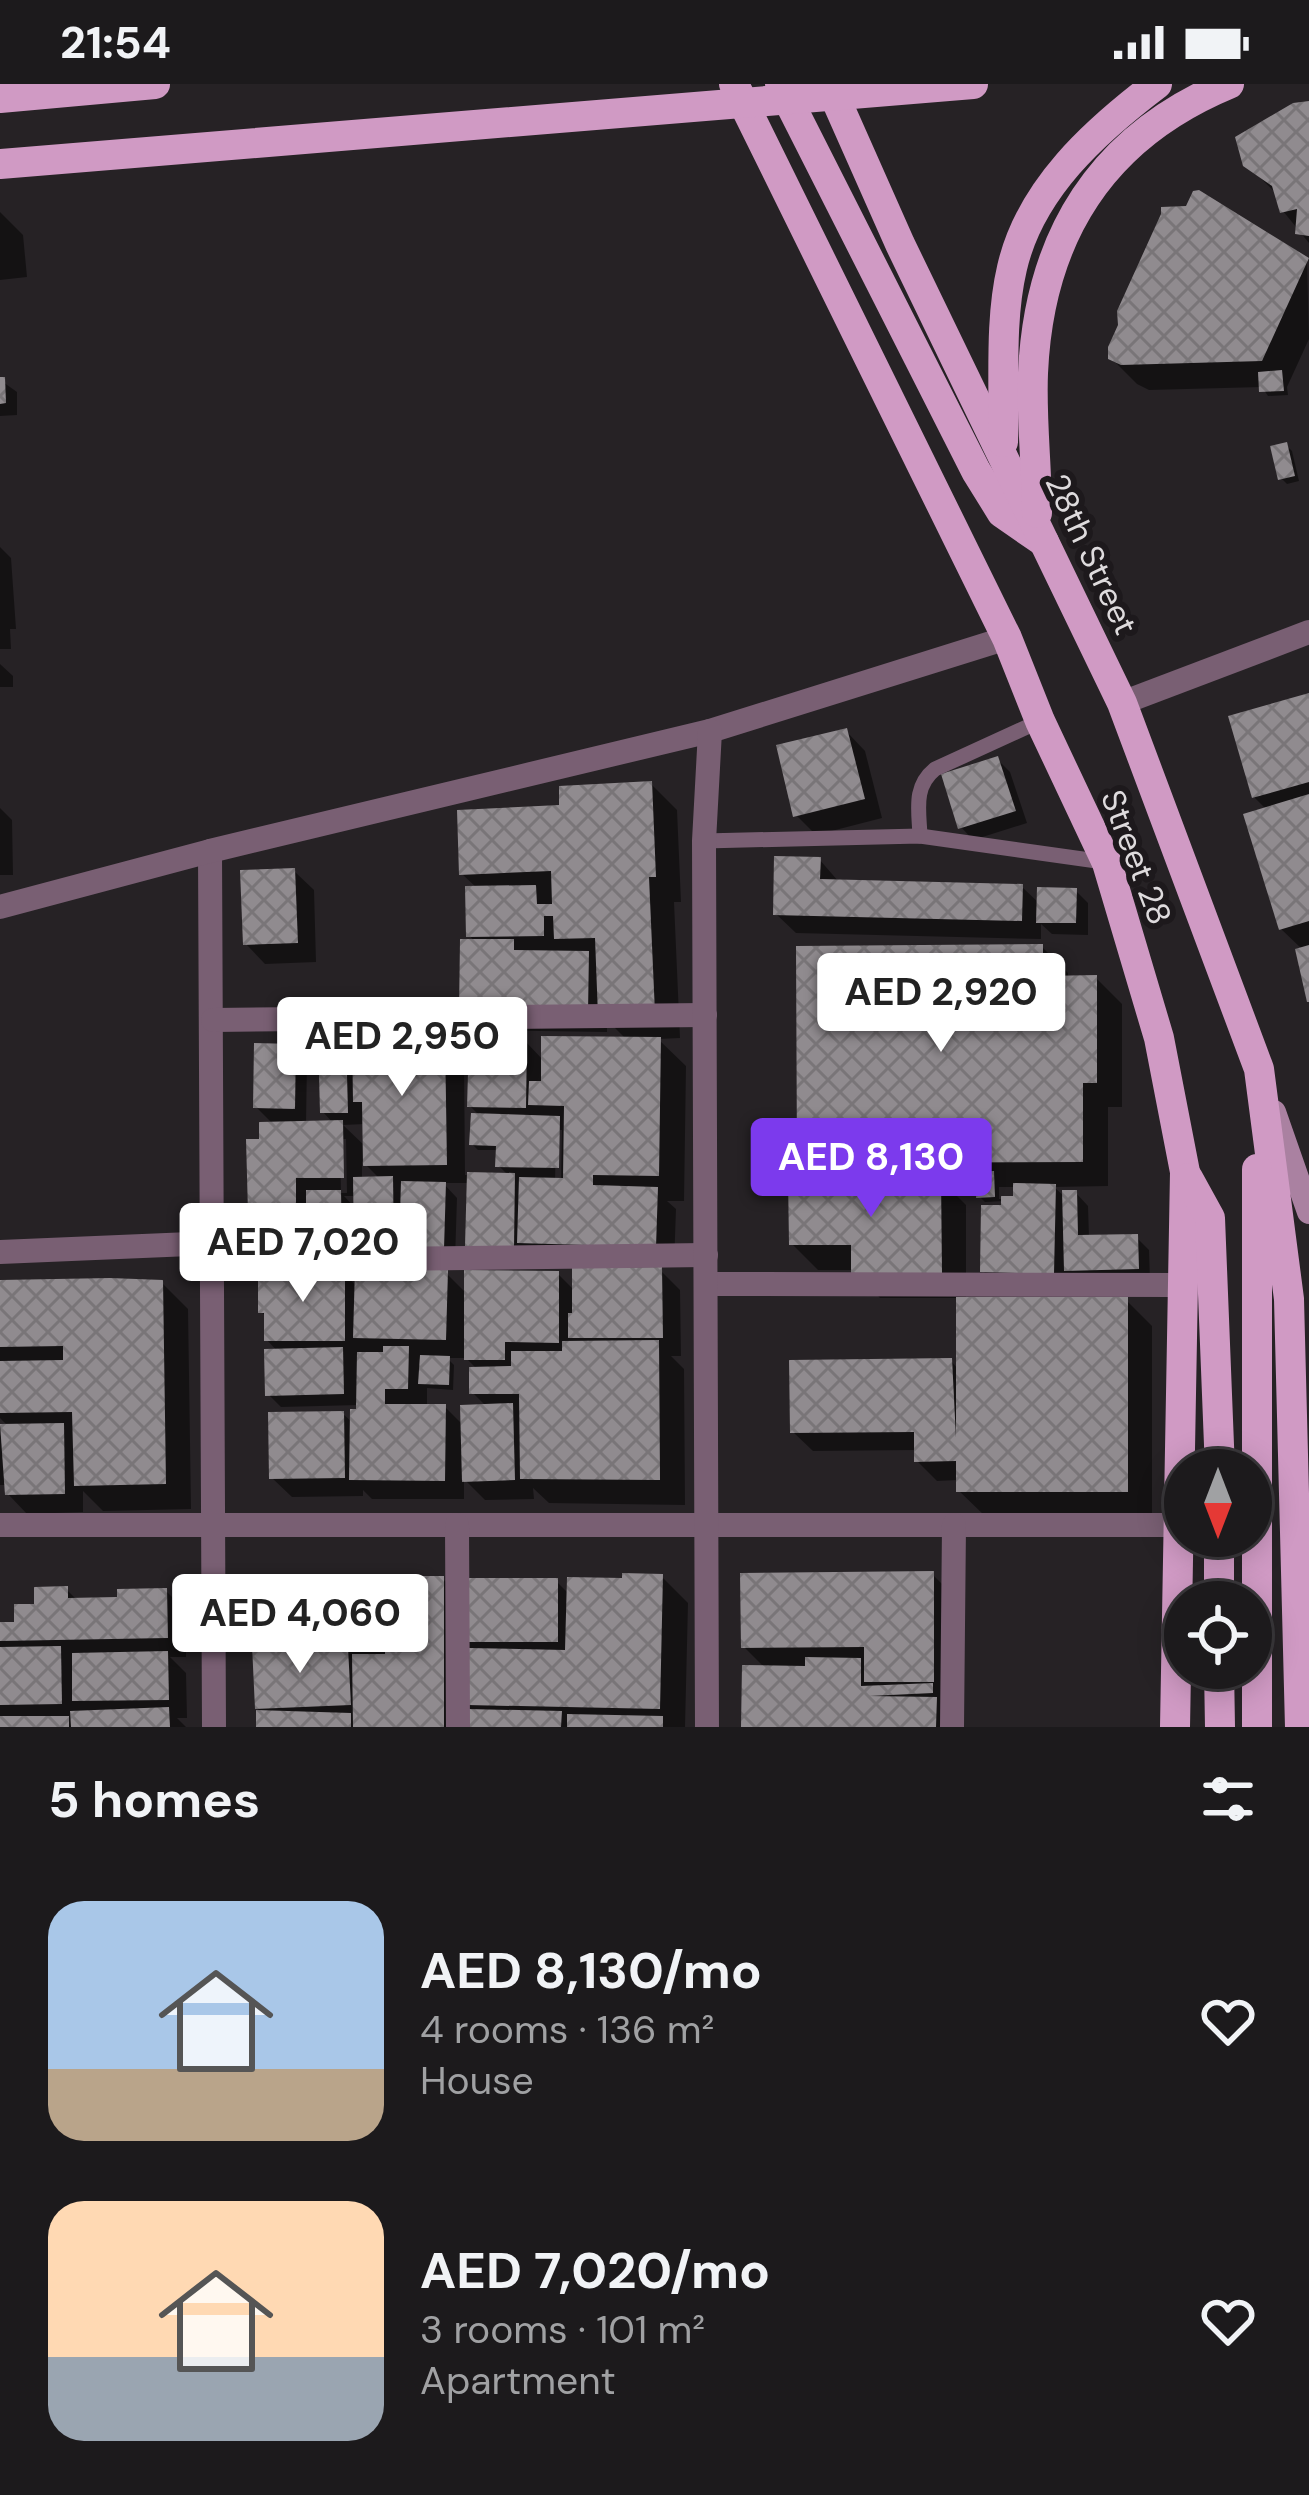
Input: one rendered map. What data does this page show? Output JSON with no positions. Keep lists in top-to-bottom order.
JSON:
{
  "streets": {
    "main road": ["28th Street", "Street 28"]
  },
  "north": "bottom",
  "page": {
    "status": "21:54",
    "price": [
      "AED 2,920",
      "AED 2,950",
      "AED 8,130",
      "AED 7,020",
      "AED 4,060"
    ],
    "heading": "5 homes",
    "list": [
      {
        "name": "AED 8,130/mo",
        "note": "4 rooms · 136 m² · House"
      },
      {
        "name": "AED 7,020/mo",
        "note": "3 rooms · 101 m² · Apartment"
      }
    ]
  }
}
